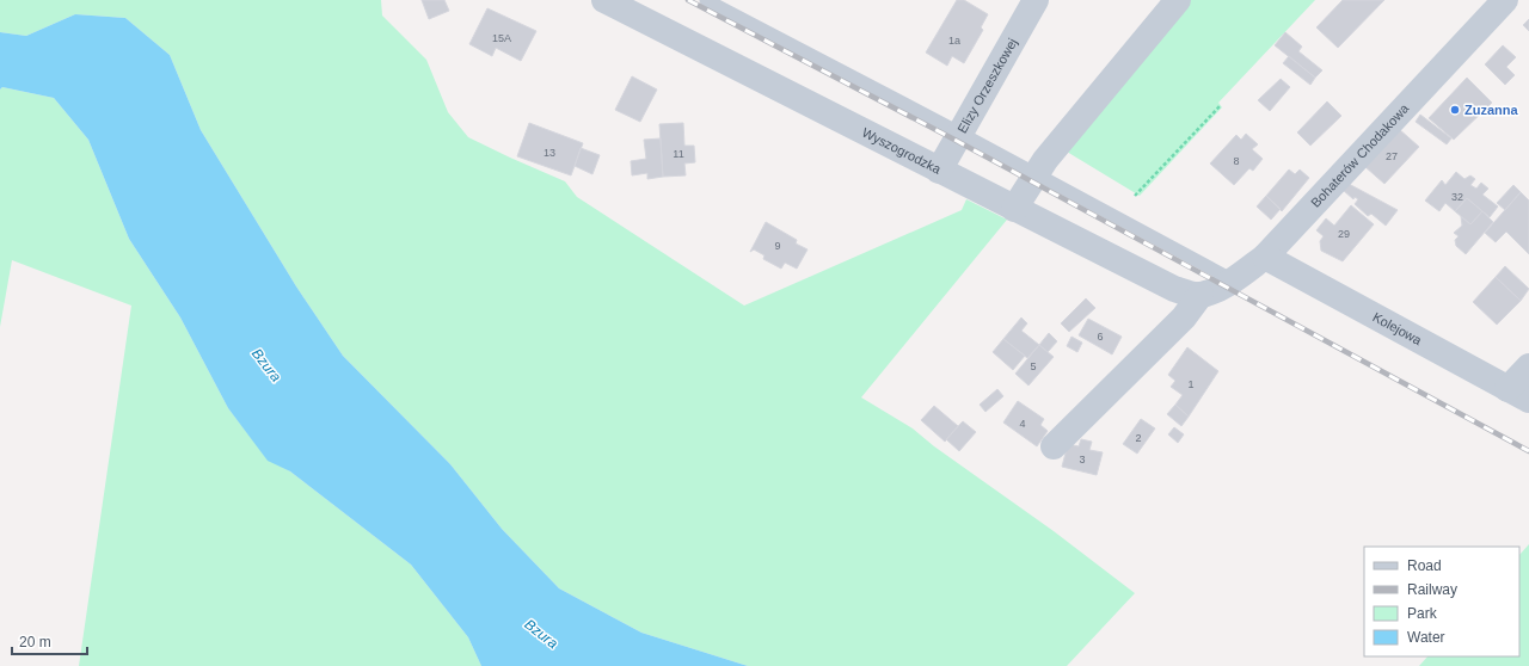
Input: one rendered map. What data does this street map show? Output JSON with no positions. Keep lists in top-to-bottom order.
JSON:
{
  "streets": {
    "street": [
      "Elizy Orzeszkowej",
      "Wyszogrodzka",
      "Bohaterów Chodakowa",
      "Kolejowa"
    ]
  },
  "crossings": [
    ["Elizy Orzeszkowej", "Wyszogrodzka"],
    ["Wyszogrodzka", "Bohaterów Chodakowa"],
    ["Bohaterów Chodakowa", "Kolejowa"]
  ],
  "water": ["Bzura"],
  "places": ["Zuzanna"],
  "house_numbers": [
    "15A",
    "1a",
    "13",
    "11",
    "27",
    "8",
    "32",
    "29",
    "9",
    "6",
    "5",
    "1",
    "4",
    "2",
    "3"
  ],
  "legend": [
    "Road",
    "Railway",
    "Park",
    "Water"
  ],
  "scale_bar": "20 m"
}
